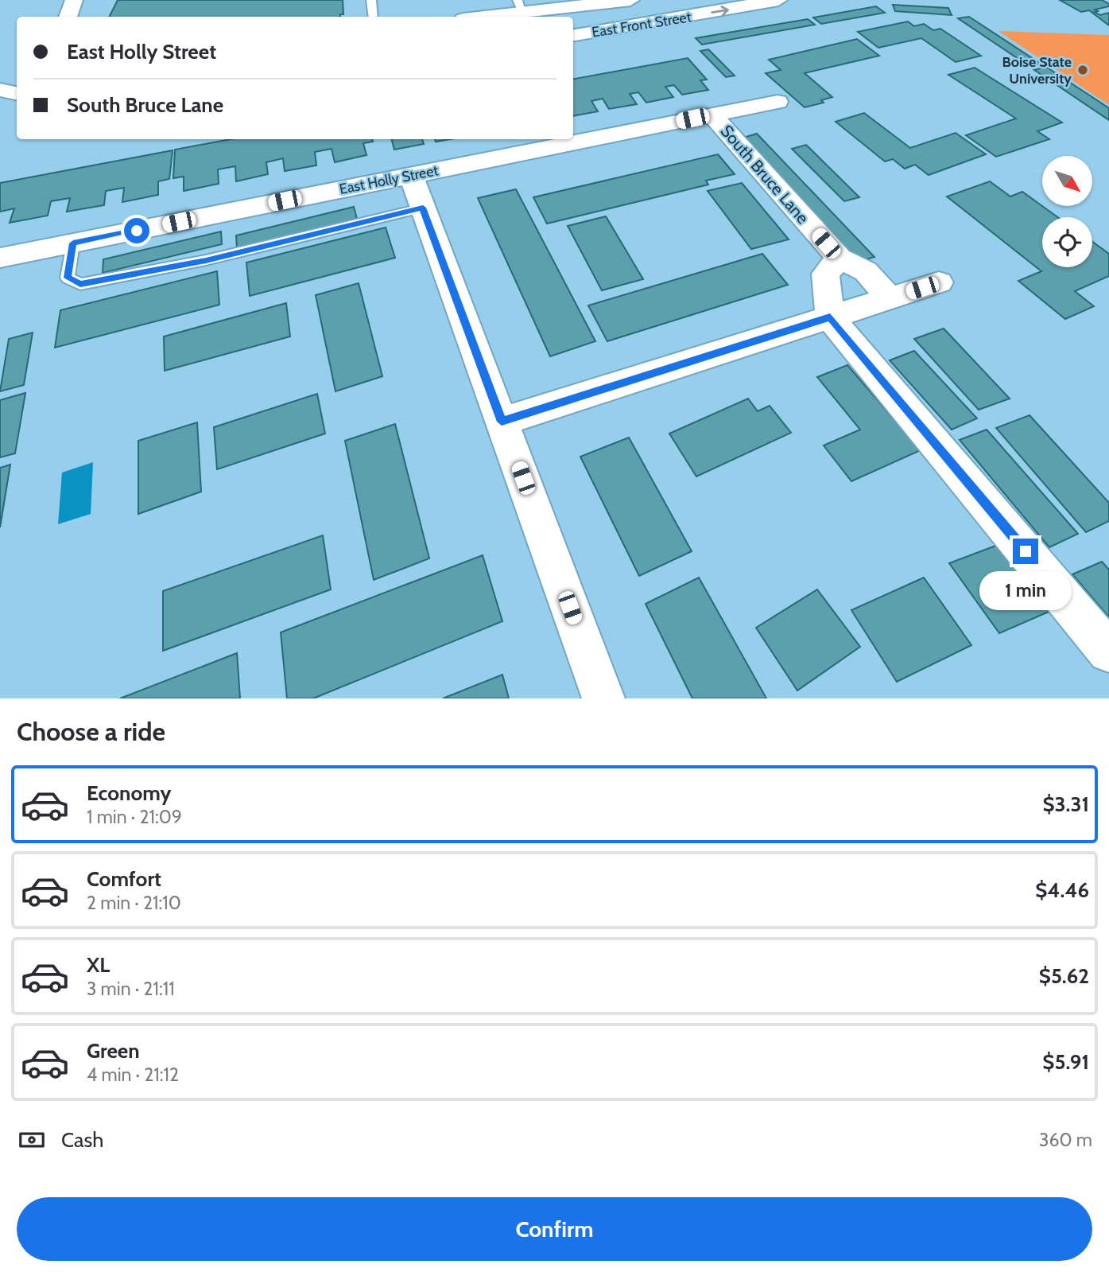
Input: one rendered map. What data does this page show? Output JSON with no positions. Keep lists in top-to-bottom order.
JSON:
{
  "streets": {
    "street": ["East Front Street", "South Bruce Lane", "East Holly Street"]
  },
  "crossings": [
    ["South Bruce Lane", "East Holly Street"]
  ],
  "places": ["Boise State University"],
  "north": "bottom right",
  "page": {
    "banner": ["East Holly Street", "South Bruce Lane"],
    "bubble": "1 min",
    "heading": "Choose a ride",
    "list": [
      {
        "name": "Economy",
        "note": "1 min · 21:09",
        "value": "$3.31"
      },
      {
        "name": "Comfort",
        "note": "2 min · 21:10",
        "value": "$4.46"
      },
      {
        "name": "XL",
        "note": "3 min · 21:11",
        "value": "$5.62"
      },
      {
        "name": "Green",
        "note": "4 min · 21:12",
        "value": "$5.91"
      }
    ],
    "pay": ["Cash", "360 m"],
    "buttons": "Confirm"
  }
}
